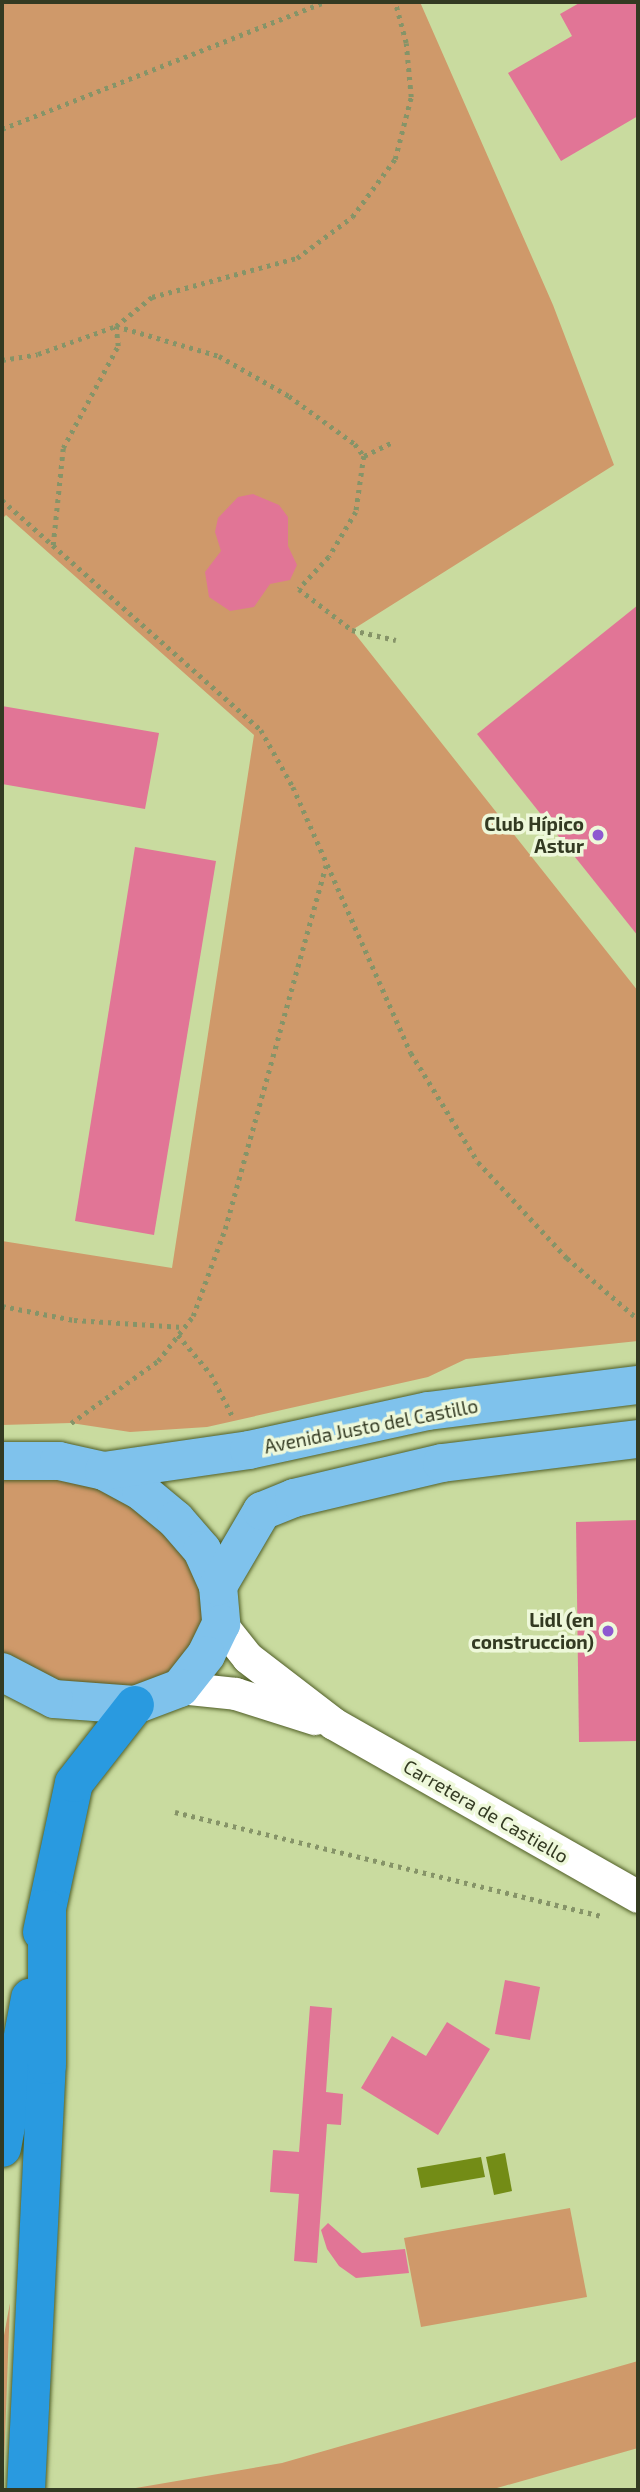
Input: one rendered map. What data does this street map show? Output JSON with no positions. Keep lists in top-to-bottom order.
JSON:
{
  "streets": {
    "main road": ["Avenida Justo del Castillo"],
    "street": ["Carretera de Castiello"]
  },
  "places": ["Club Hípico Astur", "Lidl (en construccion)"]
}
